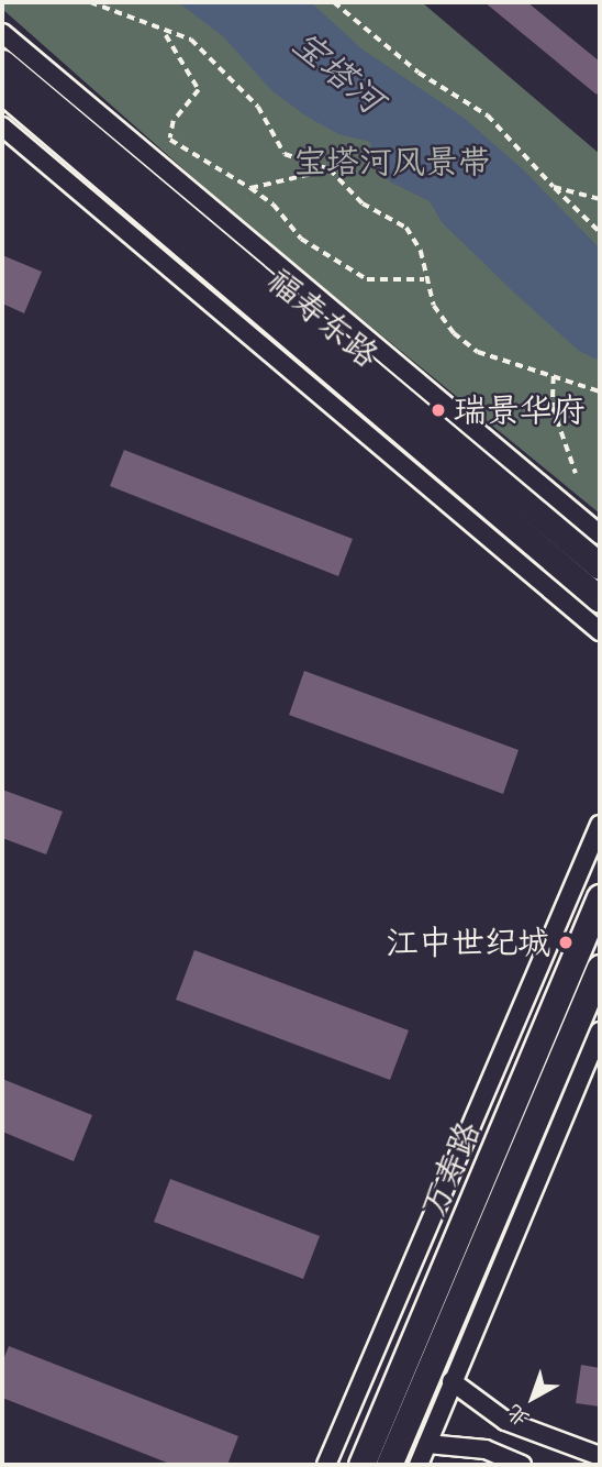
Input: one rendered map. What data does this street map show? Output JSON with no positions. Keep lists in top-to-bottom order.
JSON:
{
  "streets": {
    "main road": ["福寿东路", "万寿路"]
  },
  "water": ["宝塔河"],
  "parks": ["宝塔河风景带"],
  "places": ["瑞景华府", "江中世纪城"],
  "north": "bottom left"
}
